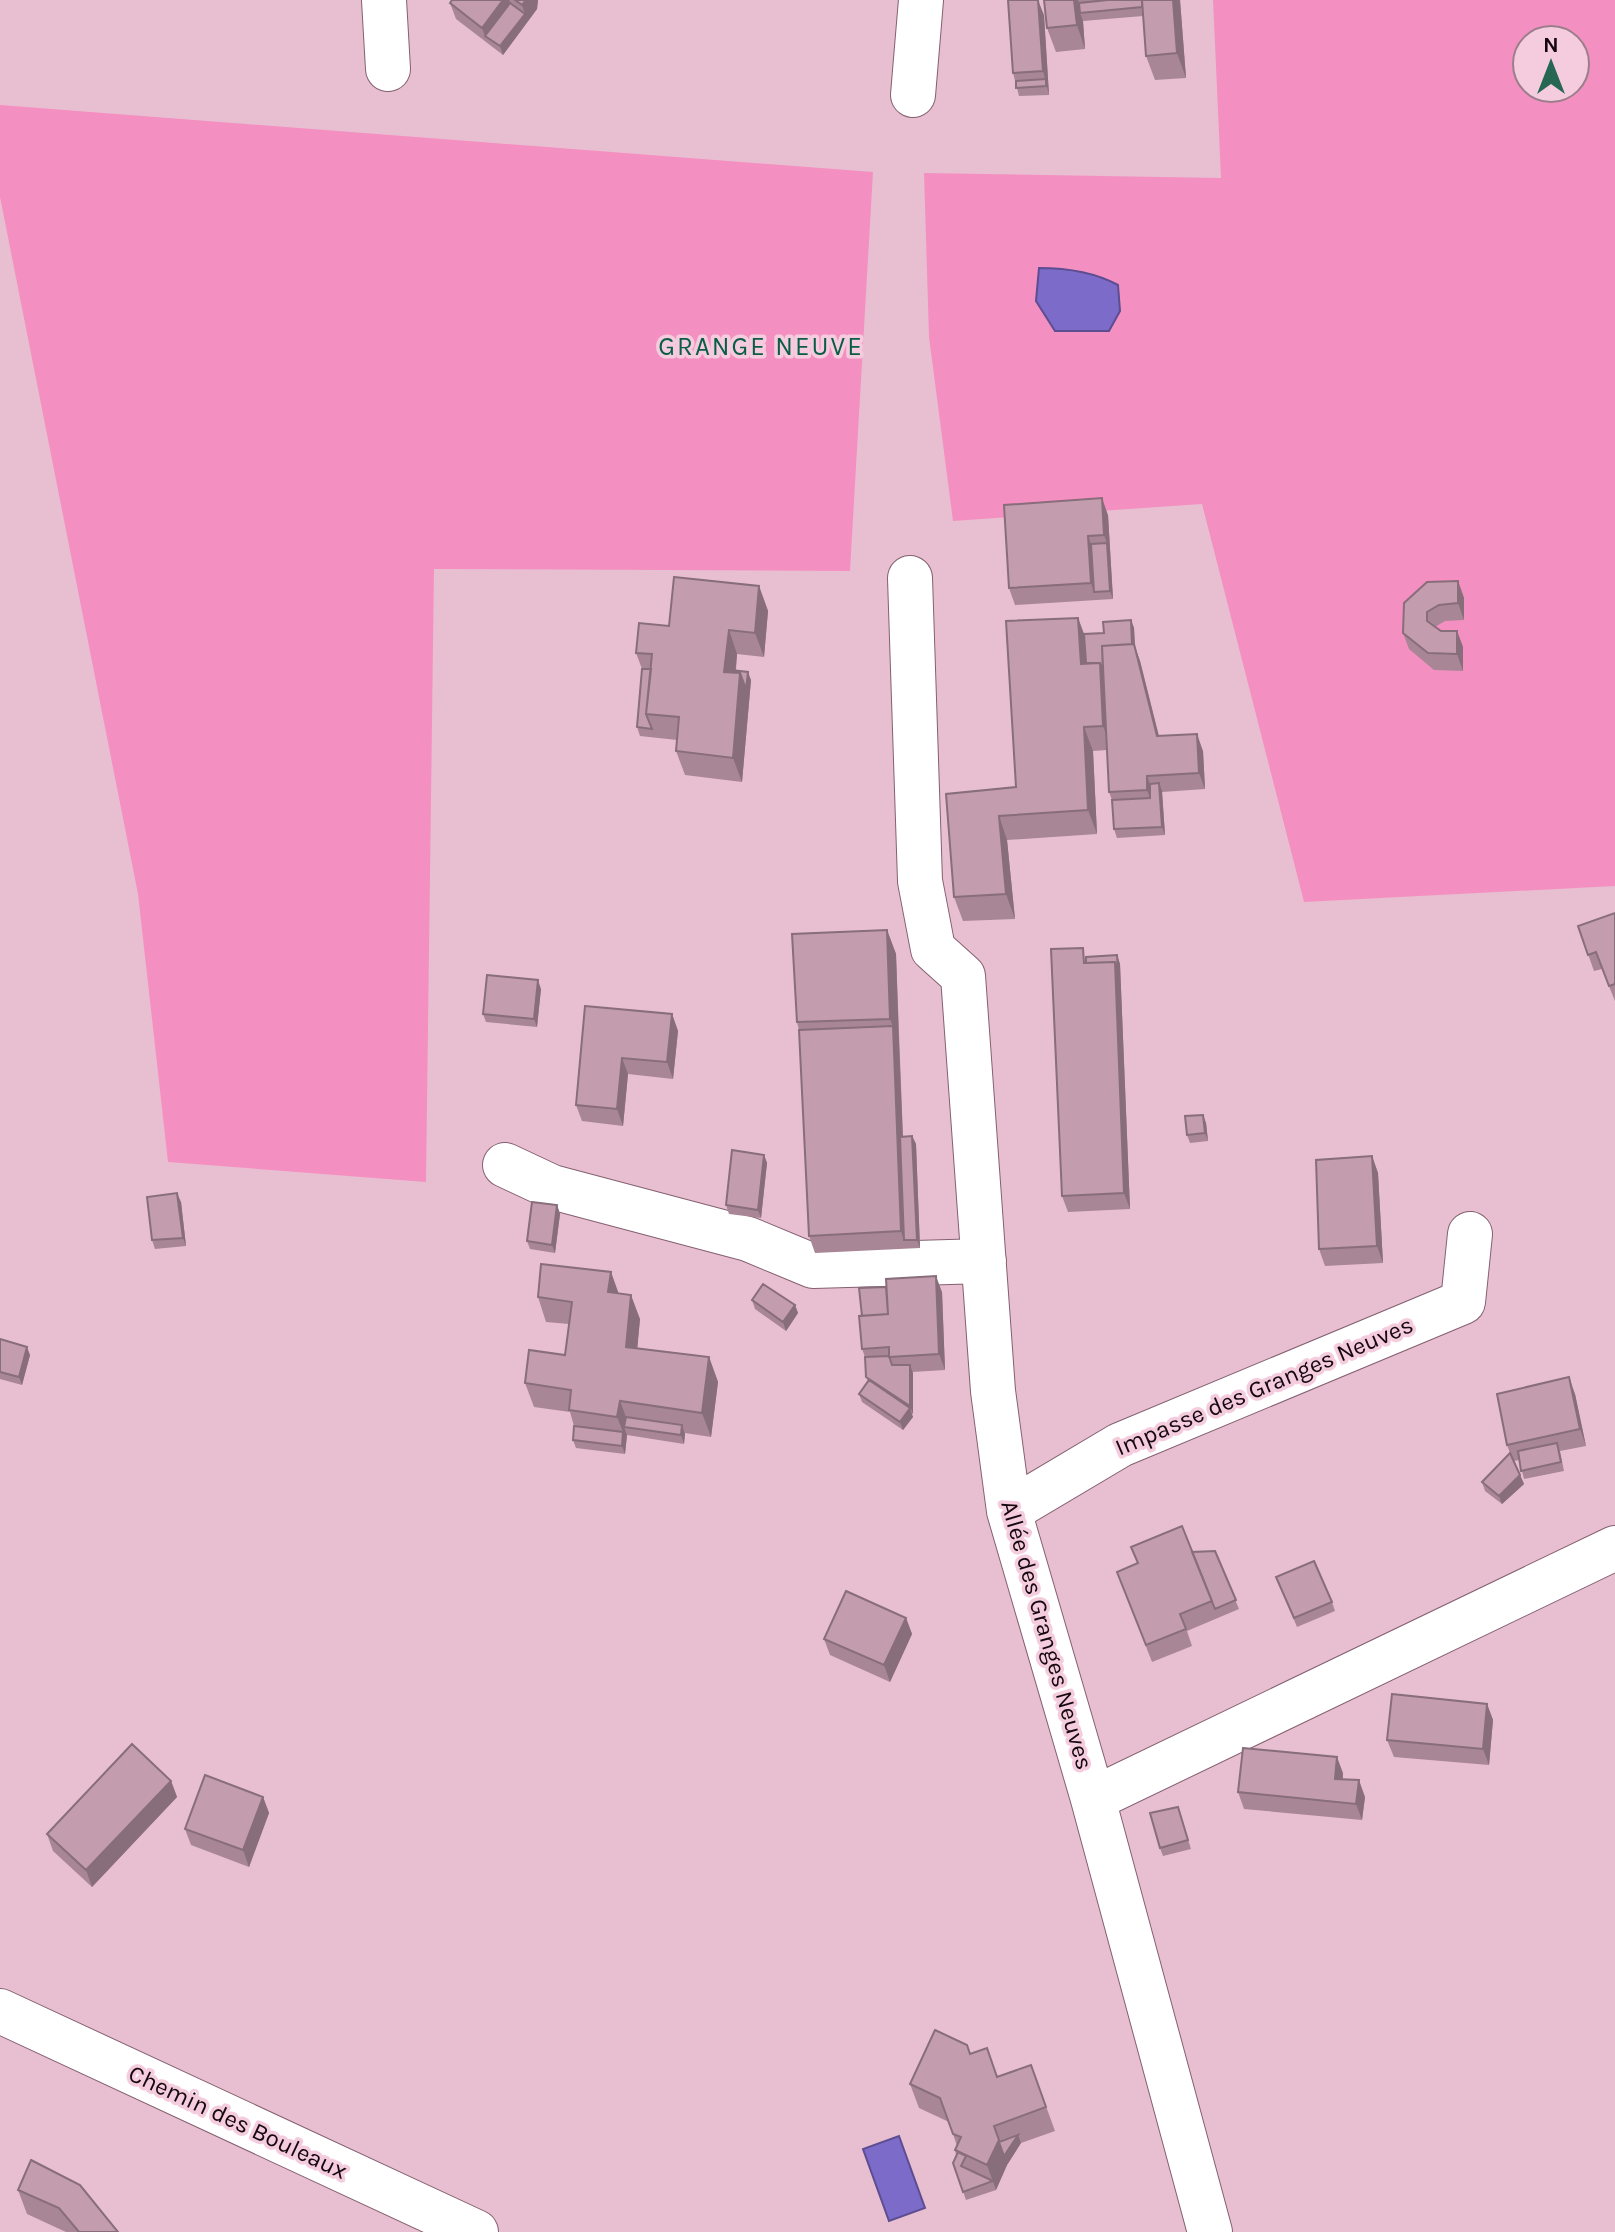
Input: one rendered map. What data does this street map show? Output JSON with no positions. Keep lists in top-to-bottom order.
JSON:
{
  "streets": {
    "street": ["Impasse des Granges Neuves", "Allée des Granges Neuves", "Chemin des Bouleaux"]
  },
  "crossings": [
    ["Impasse des Granges Neuves", "Allée des Granges Neuves"]
  ],
  "districts": ["GRANGE NEUVE"],
  "north": "top"
}
